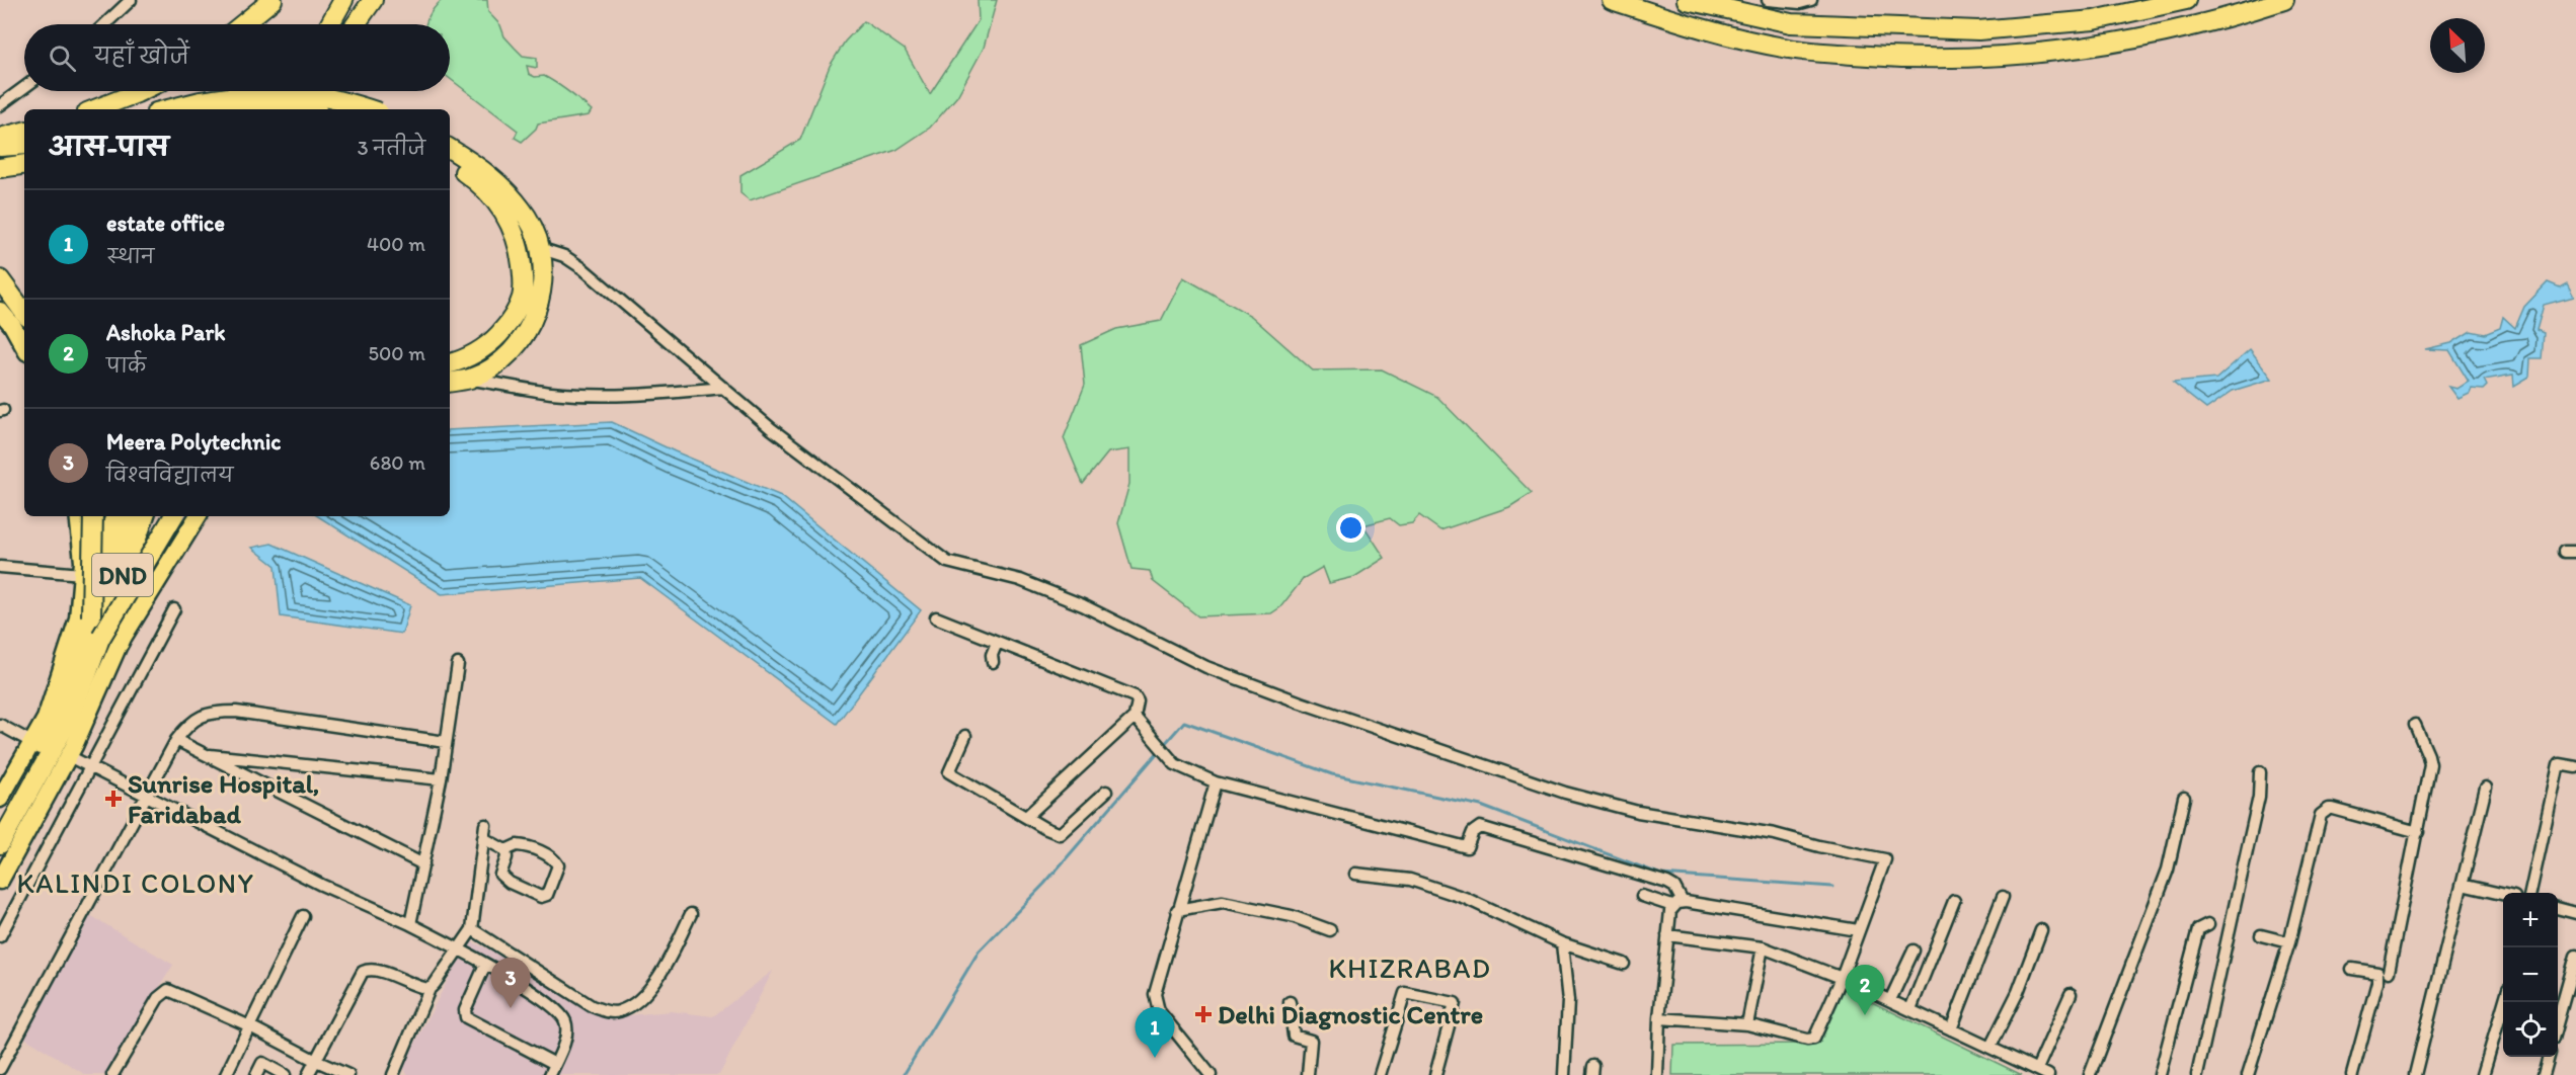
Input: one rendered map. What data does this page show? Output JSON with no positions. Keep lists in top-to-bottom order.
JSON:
{
  "streets": {
    "highway": ["DND"]
  },
  "districts": ["KALINDI COLONY", "KHIZRABAD"],
  "places": {
    "health": ["Sunrise Hospital, Faridabad", "Delhi Diagnostic Centre"]
  },
  "north": "top left",
  "page": {
    "search": "यहाँ खोजें",
    "heading": ["आस-पास", "3 नतीजे"],
    "list": [
      {
        "mark": "1",
        "name": "estate office",
        "note": "स्थान",
        "value": "400 m"
      },
      {
        "mark": "2",
        "name": "Ashoka Park",
        "note": "पार्क",
        "value": "500 m"
      },
      {
        "mark": "3",
        "name": "Meera Polytechnic",
        "note": "विश्वविद्यालय",
        "value": "680 m"
      }
    ],
    "map_buttons": ["+", "−"],
    "pins": ["3", "2", "1"]
  }
}
